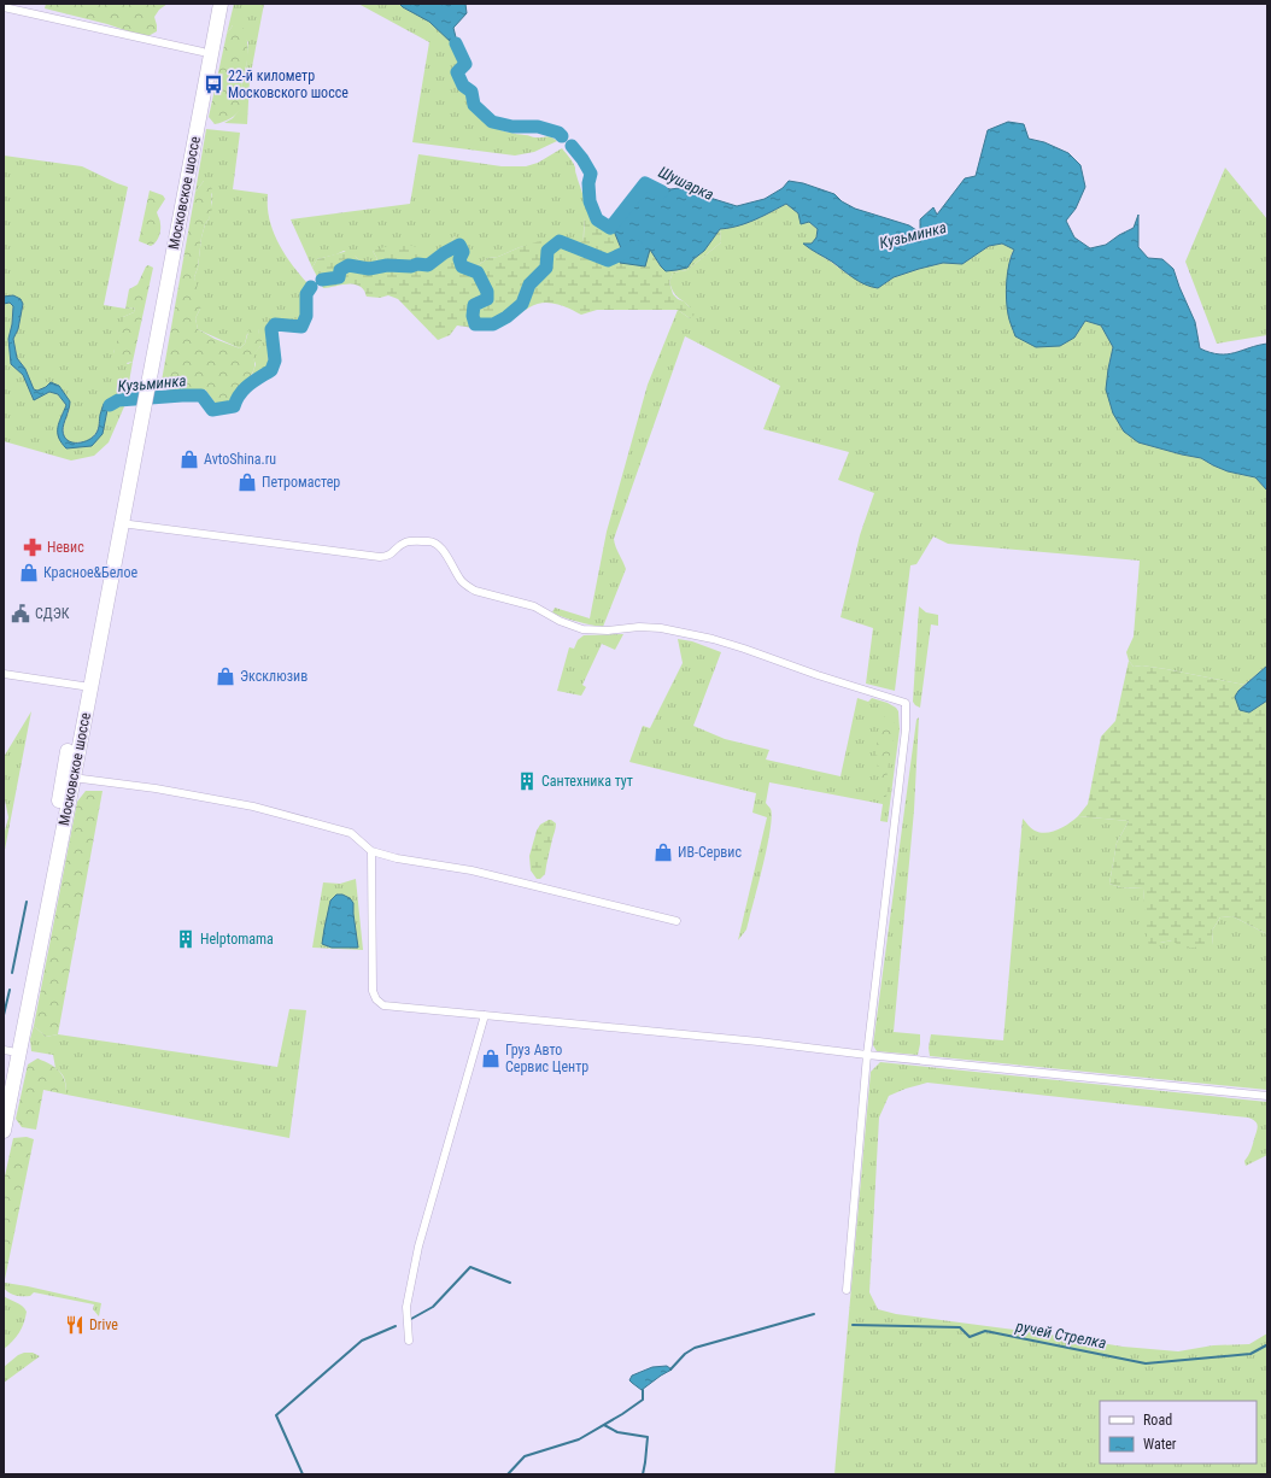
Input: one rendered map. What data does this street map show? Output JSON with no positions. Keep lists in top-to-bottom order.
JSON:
{
  "streets": {
    "highway": ["Московское шоссе"]
  },
  "water": ["Шушарка", "Кузьминка", "ручей Стрелка"],
  "places": {
    "bus stop": ["22-й километр Московского шоссе"],
    "shop": [
      "AvtoShina.ru",
      "Петромастер",
      "Красное&Белое",
      "Эксклюзив",
      "ИВ-Сервис",
      "Груз Авто Сервис Центр"
    ],
    "pharmacy": ["Невис"],
    "public building": ["СДЭК"],
    "building": ["Сантехника тут", "Helptomama"],
    "restaurant": ["Drive"]
  },
  "legend": ["Road", "Water"]
}
